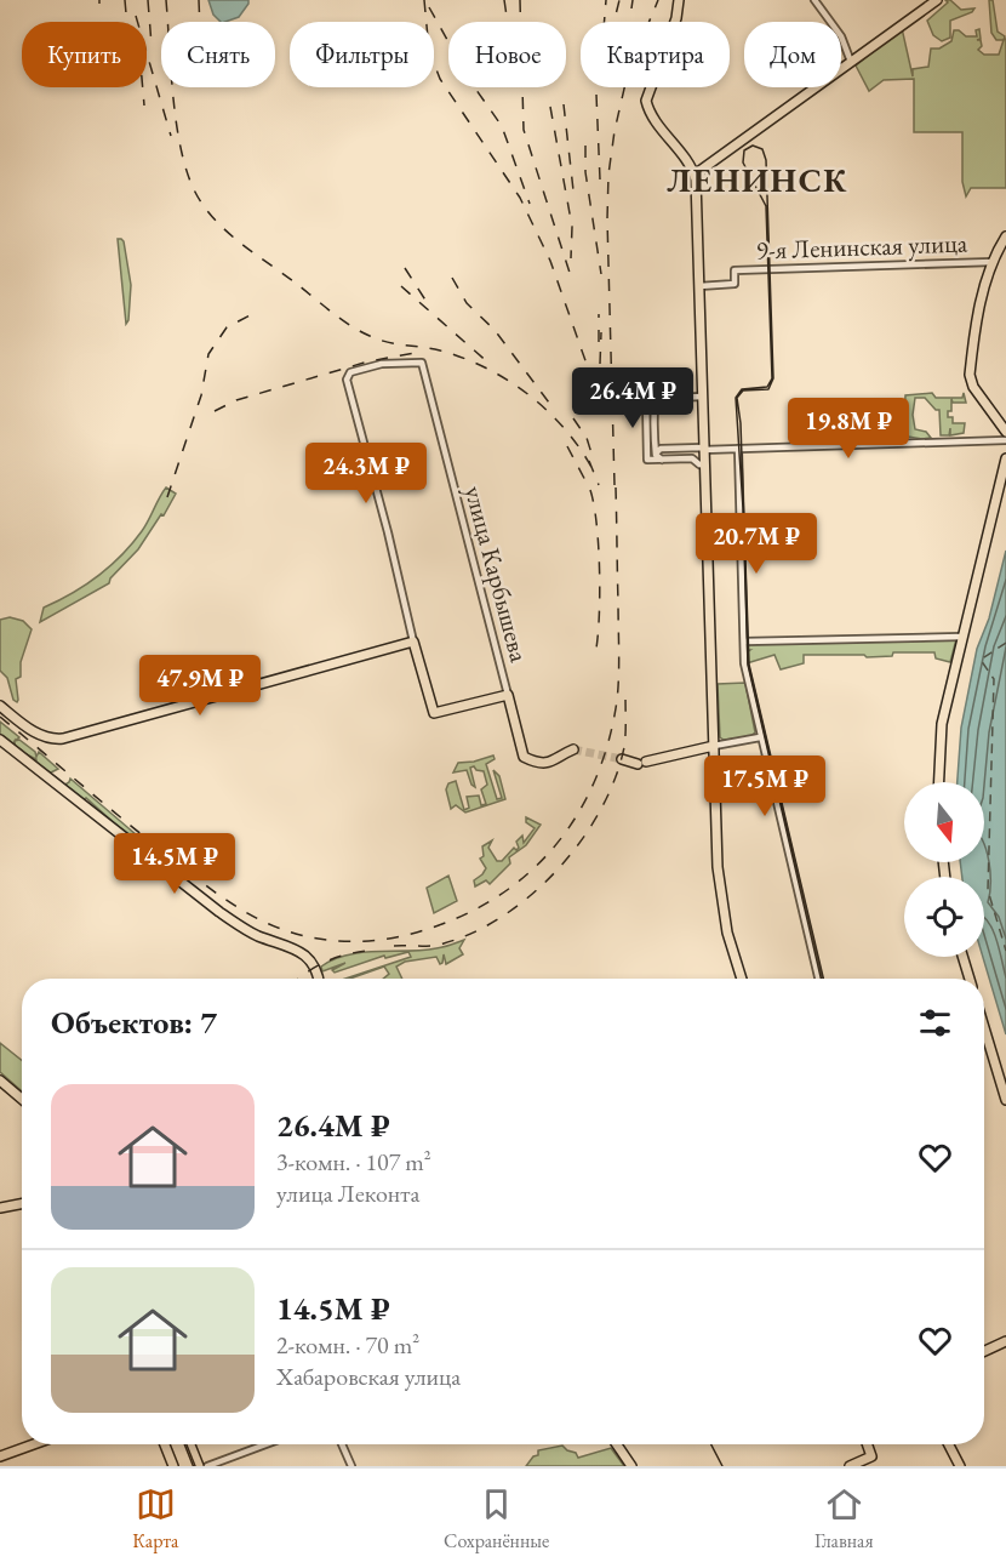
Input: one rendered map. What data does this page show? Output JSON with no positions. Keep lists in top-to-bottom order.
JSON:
{
  "streets": {
    "main road": ["улица Карбышева"],
    "street": ["9-я Ленинская улица"]
  },
  "districts": ["ЛЕНИНСК"],
  "north": "bottom",
  "page": {
    "chip": [
      "Купить",
      "Снять",
      "Фильтры",
      "Новое",
      "Квартира",
      "Дом"
    ],
    "price": [
      "26.4M ₽",
      "19.8M ₽",
      "24.3M ₽",
      "20.7M ₽",
      "47.9M ₽",
      "17.5M ₽",
      "14.5M ₽"
    ],
    "heading": "Объектов: 7",
    "list": [
      {
        "name": "26.4M ₽",
        "note": "3-комн. · 107 m² · улица Леконта"
      },
      {
        "name": "14.5M ₽",
        "note": "2-комн. · 70 m² · Хабаровская улица"
      }
    ],
    "tabs": ["Карта", "Сохранённые", "Главная"]
  }
}
